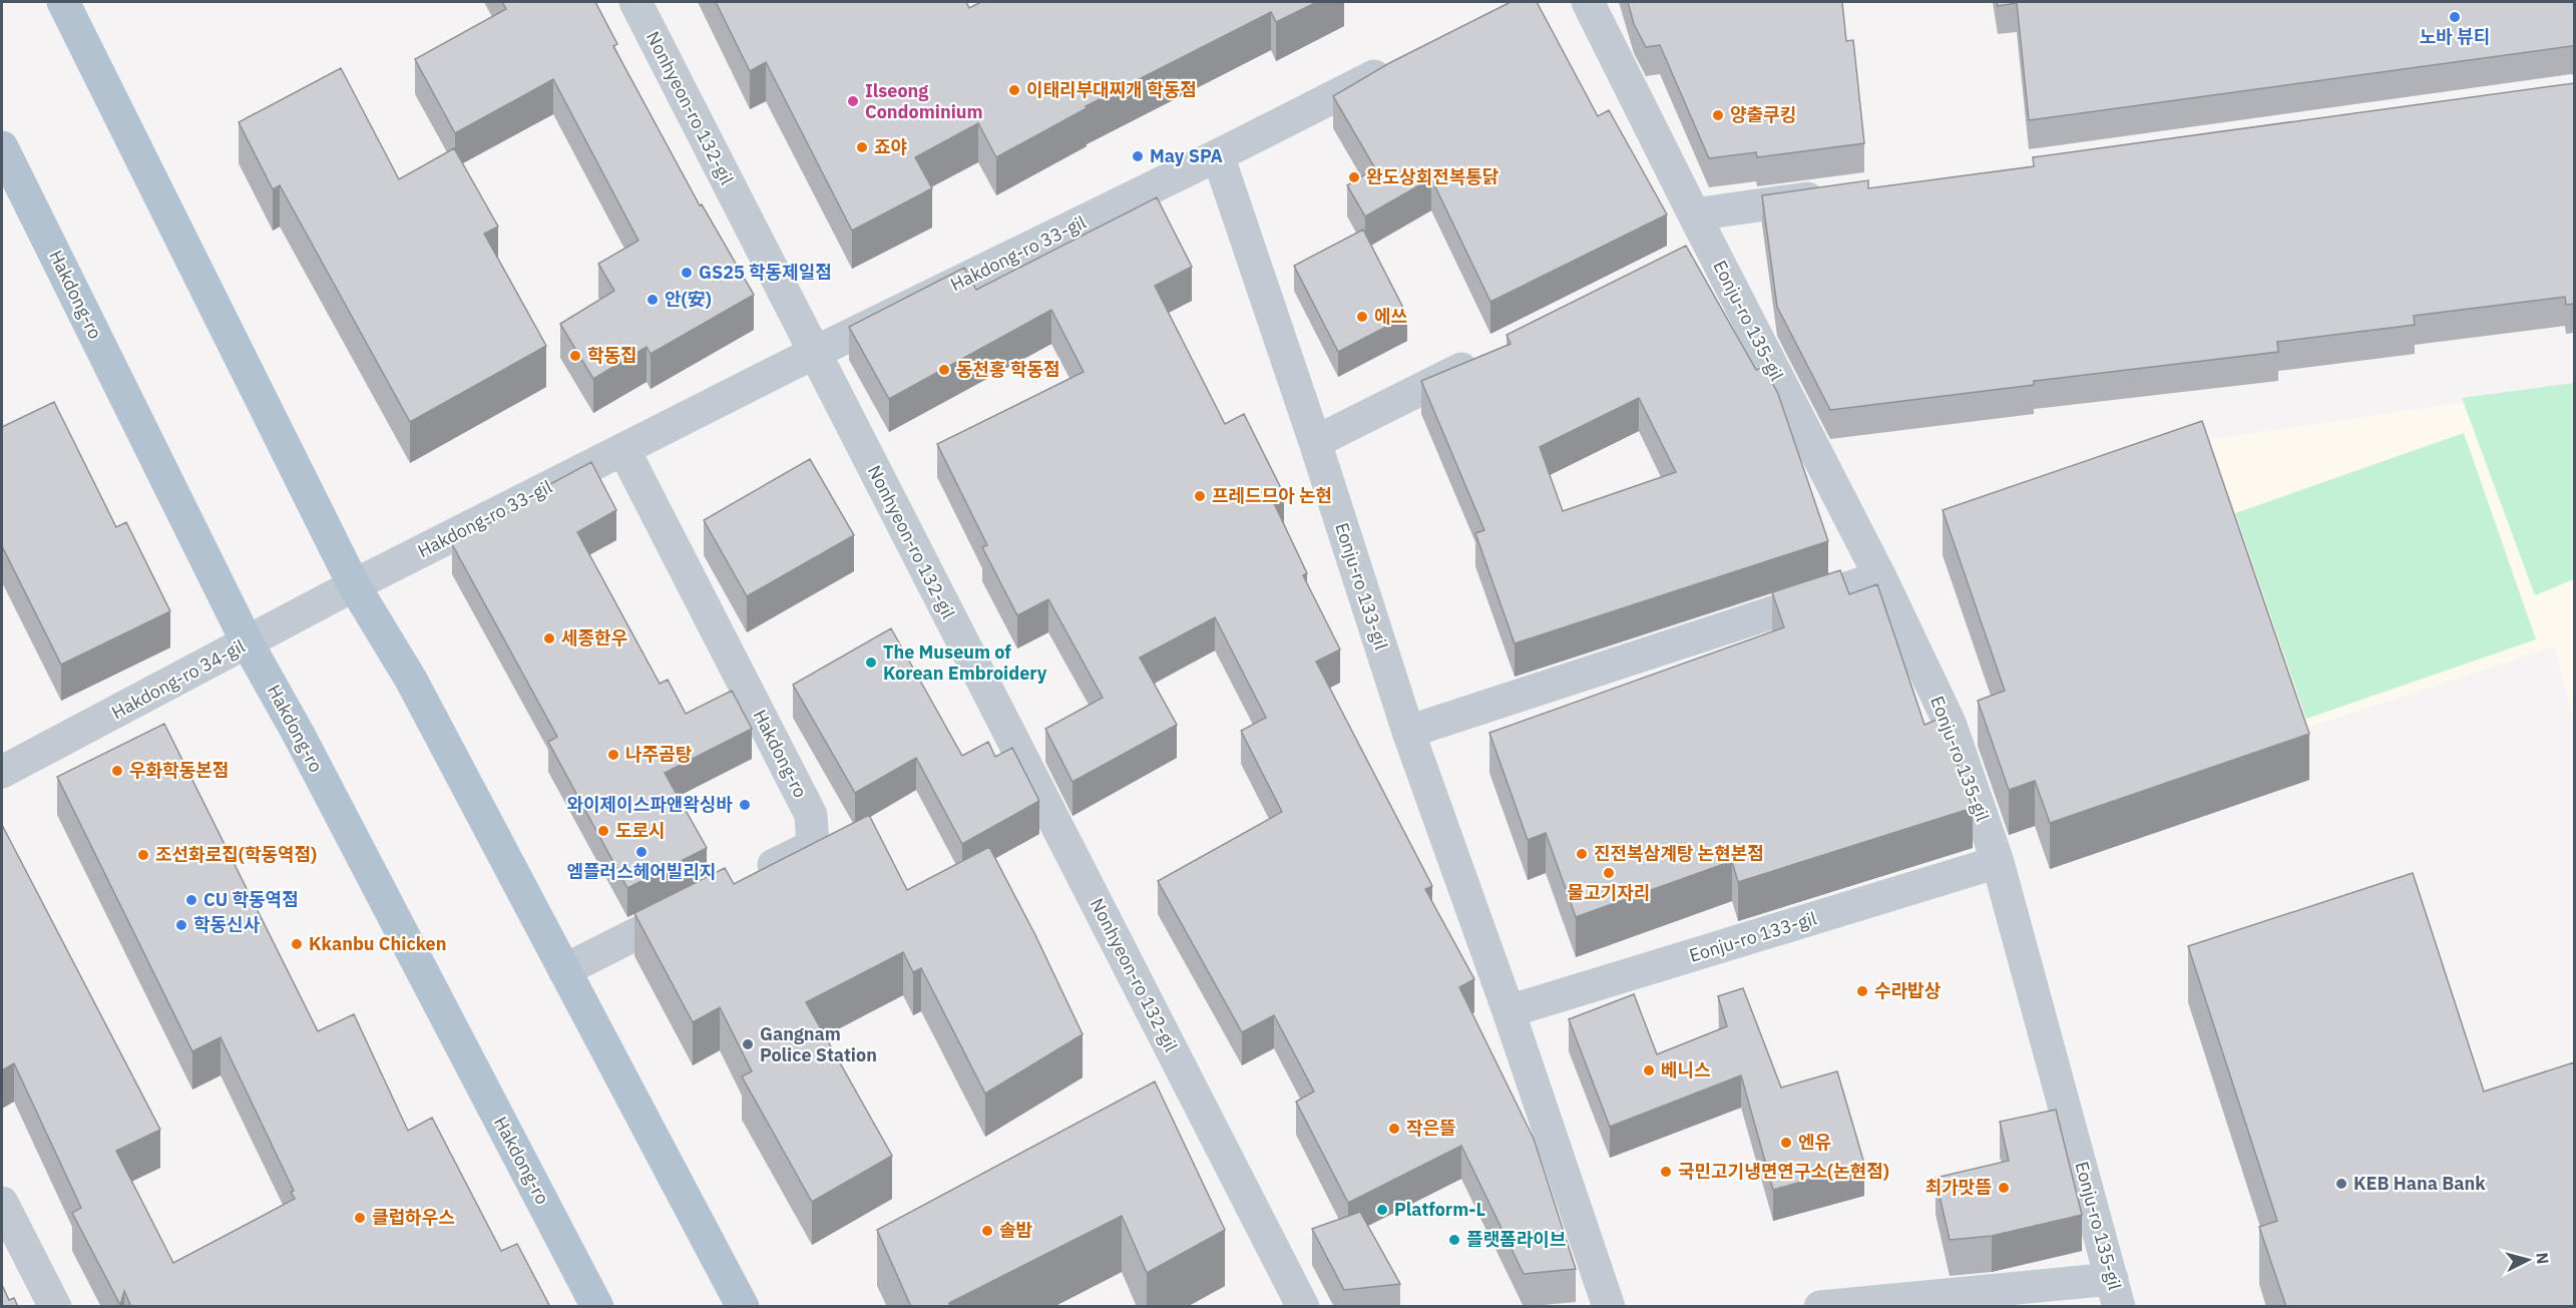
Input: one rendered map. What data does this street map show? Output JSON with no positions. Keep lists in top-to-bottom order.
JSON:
{
  "streets": {
    "main road": ["Hakdong-ro"],
    "street": [
      "Nonhyeon-ro 132-gil",
      "Hakdong-ro 33-gil",
      "Eonju-ro 135-gil",
      "Eonju-ro 133-gil",
      "Hakdong-ro 34-gil"
    ]
  },
  "crossings": [
    ["Nonhyeon-ro 132-gil", "Hakdong-ro 33-gil"],
    ["Hakdong-ro 33-gil", "Hakdong-ro"],
    ["Hakdong-ro 33-gil", "Eonju-ro 133-gil"],
    ["Hakdong-ro 33-gil", "Hakdong-ro 34-gil"],
    ["Hakdong-ro", "Hakdong-ro 34-gil"],
    ["Eonju-ro 135-gil", "Eonju-ro 133-gil"]
  ],
  "places": [
    "노바 뷰티",
    "이태리부대찌개 학동점",
    "Ilseong Condominium",
    "양출쿠킹",
    "죠야",
    "May SPA",
    "완도상회전복통닭",
    "GS25 학동제일점",
    "안(安)",
    "에쓰",
    "학동집",
    "동천홍 학동점",
    "프레드므아 논현",
    "세종한우",
    "The Museum of Korean Embroidery",
    "나주곰탕",
    "우화학동본점",
    "와이제이스파앤왁싱바",
    "도로시",
    "엠플러스헤어빌리지",
    "진전복삼계탕 논현본점",
    "조선화로집(학동역점)",
    "물고기자리",
    "CU 학동역점",
    "학동신사",
    "Kkanbu Chicken",
    "수라밥상",
    "Gangnam Police Station",
    "베니스",
    "작은뜰",
    "엔유",
    "국민고기냉면연구소(논현점)",
    "KEB Hana Bank",
    "최가맛뜸",
    "Platform-L",
    "클럽하우스",
    "솔밤",
    "플랫폼라이브"
  ],
  "north": "right"
}
